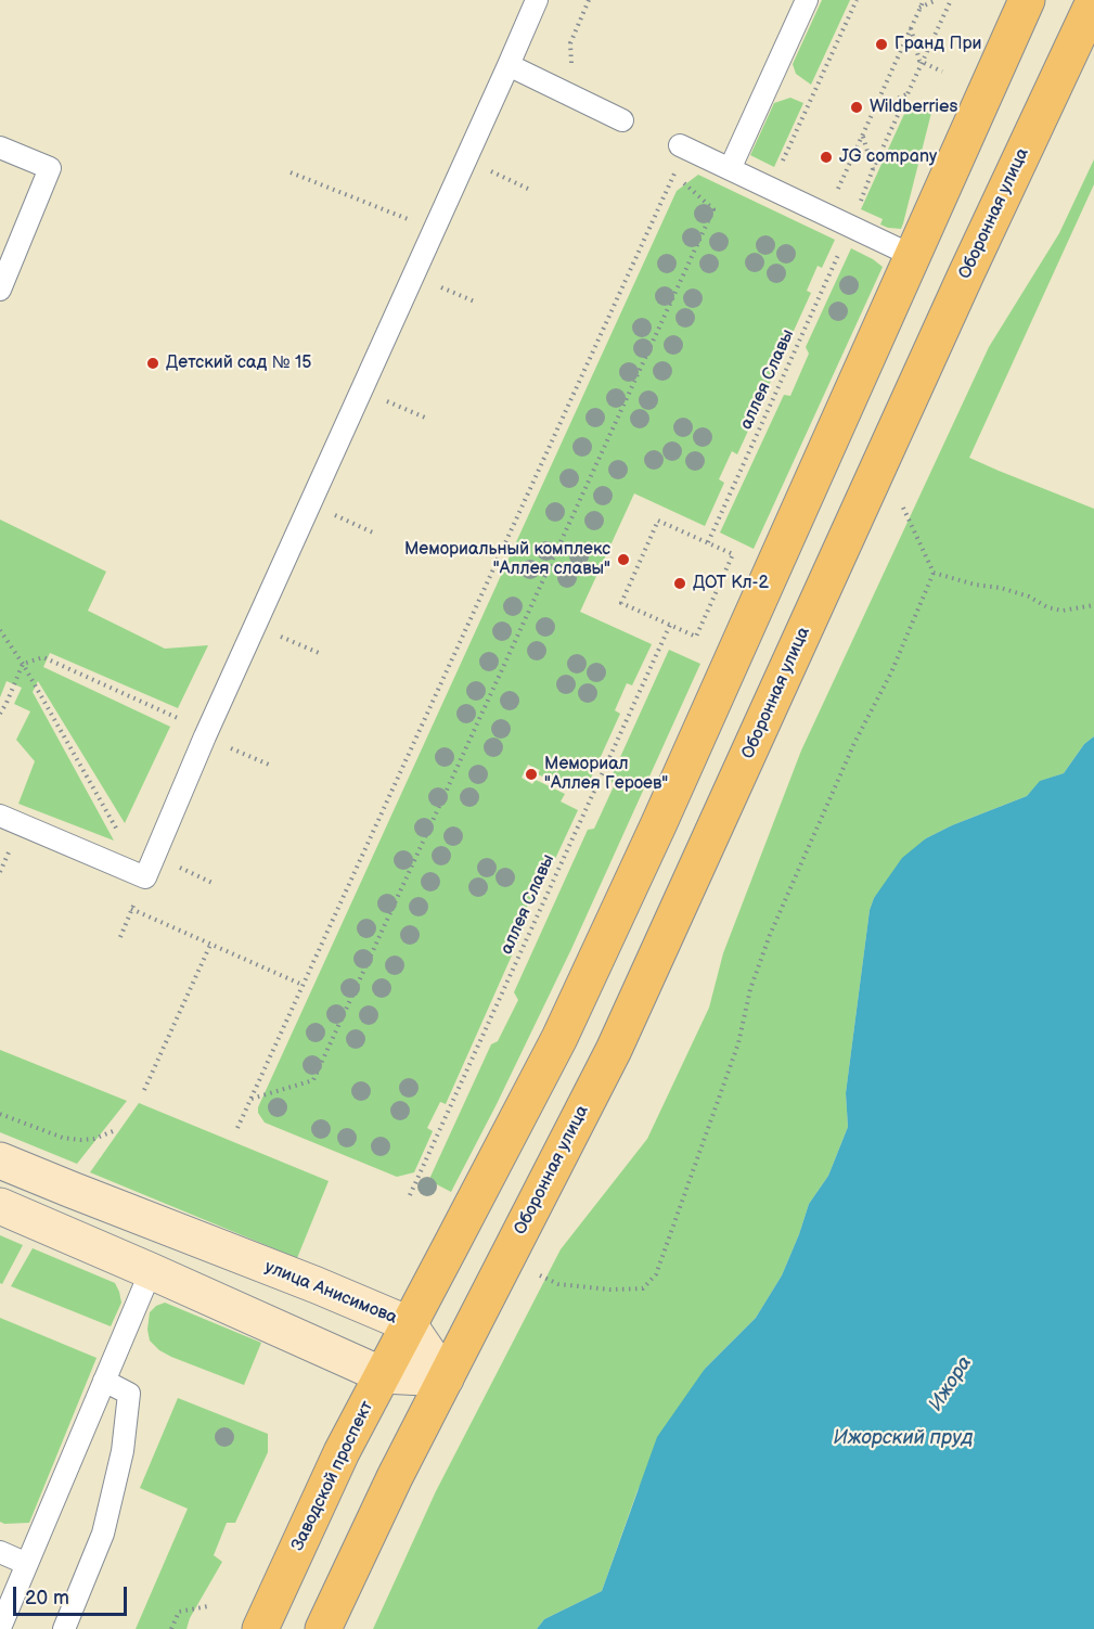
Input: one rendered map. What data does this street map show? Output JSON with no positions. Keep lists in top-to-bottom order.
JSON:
{
  "streets": {
    "main road": ["Оборонная улица", "улица Анисимова", "Заводской проспект"],
    "path": ["аллея Славы"]
  },
  "crossings": [
    ["Оборонная улица", "улица Анисимова"],
    ["улица Анисимова", "Заводской проспект"]
  ],
  "water": ["Ижора", "Ижорский пруд"],
  "places": [
    "Гранд При",
    "Wildberries",
    "JG company",
    "Детский сад № 15",
    "Мемориальный комплекс \"Аллея славы\"",
    "ДОТ Кл-2",
    "Мемориал \"Аллея Героев\""
  ],
  "scale_bar": "20 m"
}
